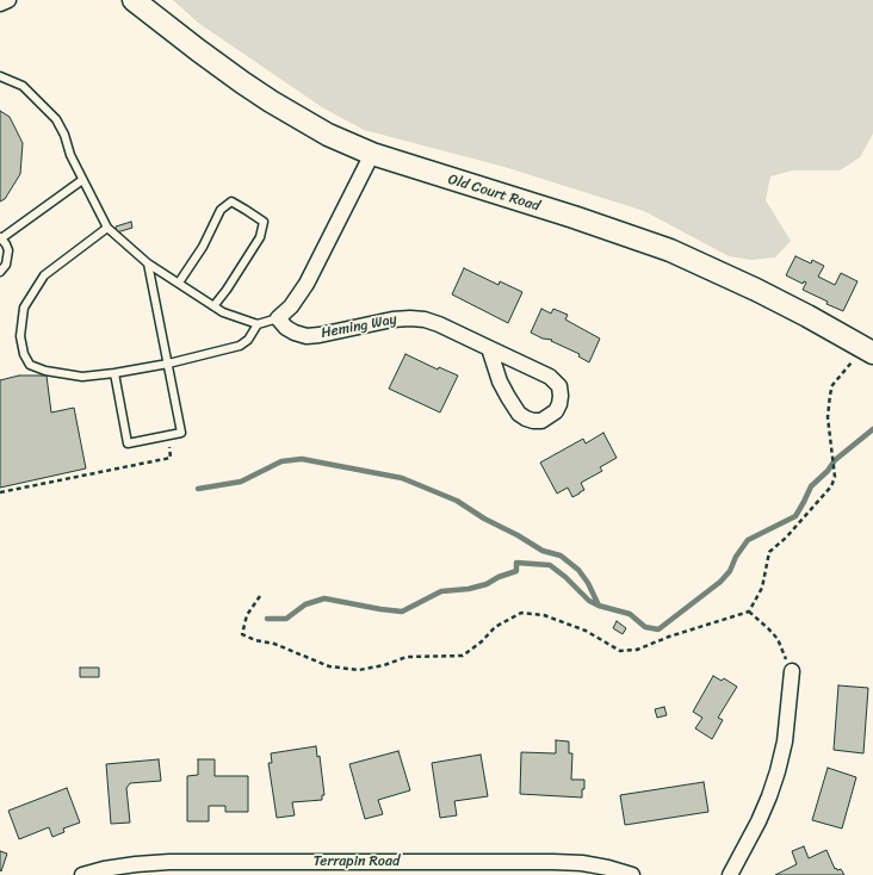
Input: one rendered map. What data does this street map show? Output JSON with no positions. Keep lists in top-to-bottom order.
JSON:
{
  "streets": {
    "main road": ["Old Court Road"],
    "street": ["Heming Way", "Terrapin Road"]
  }
}
